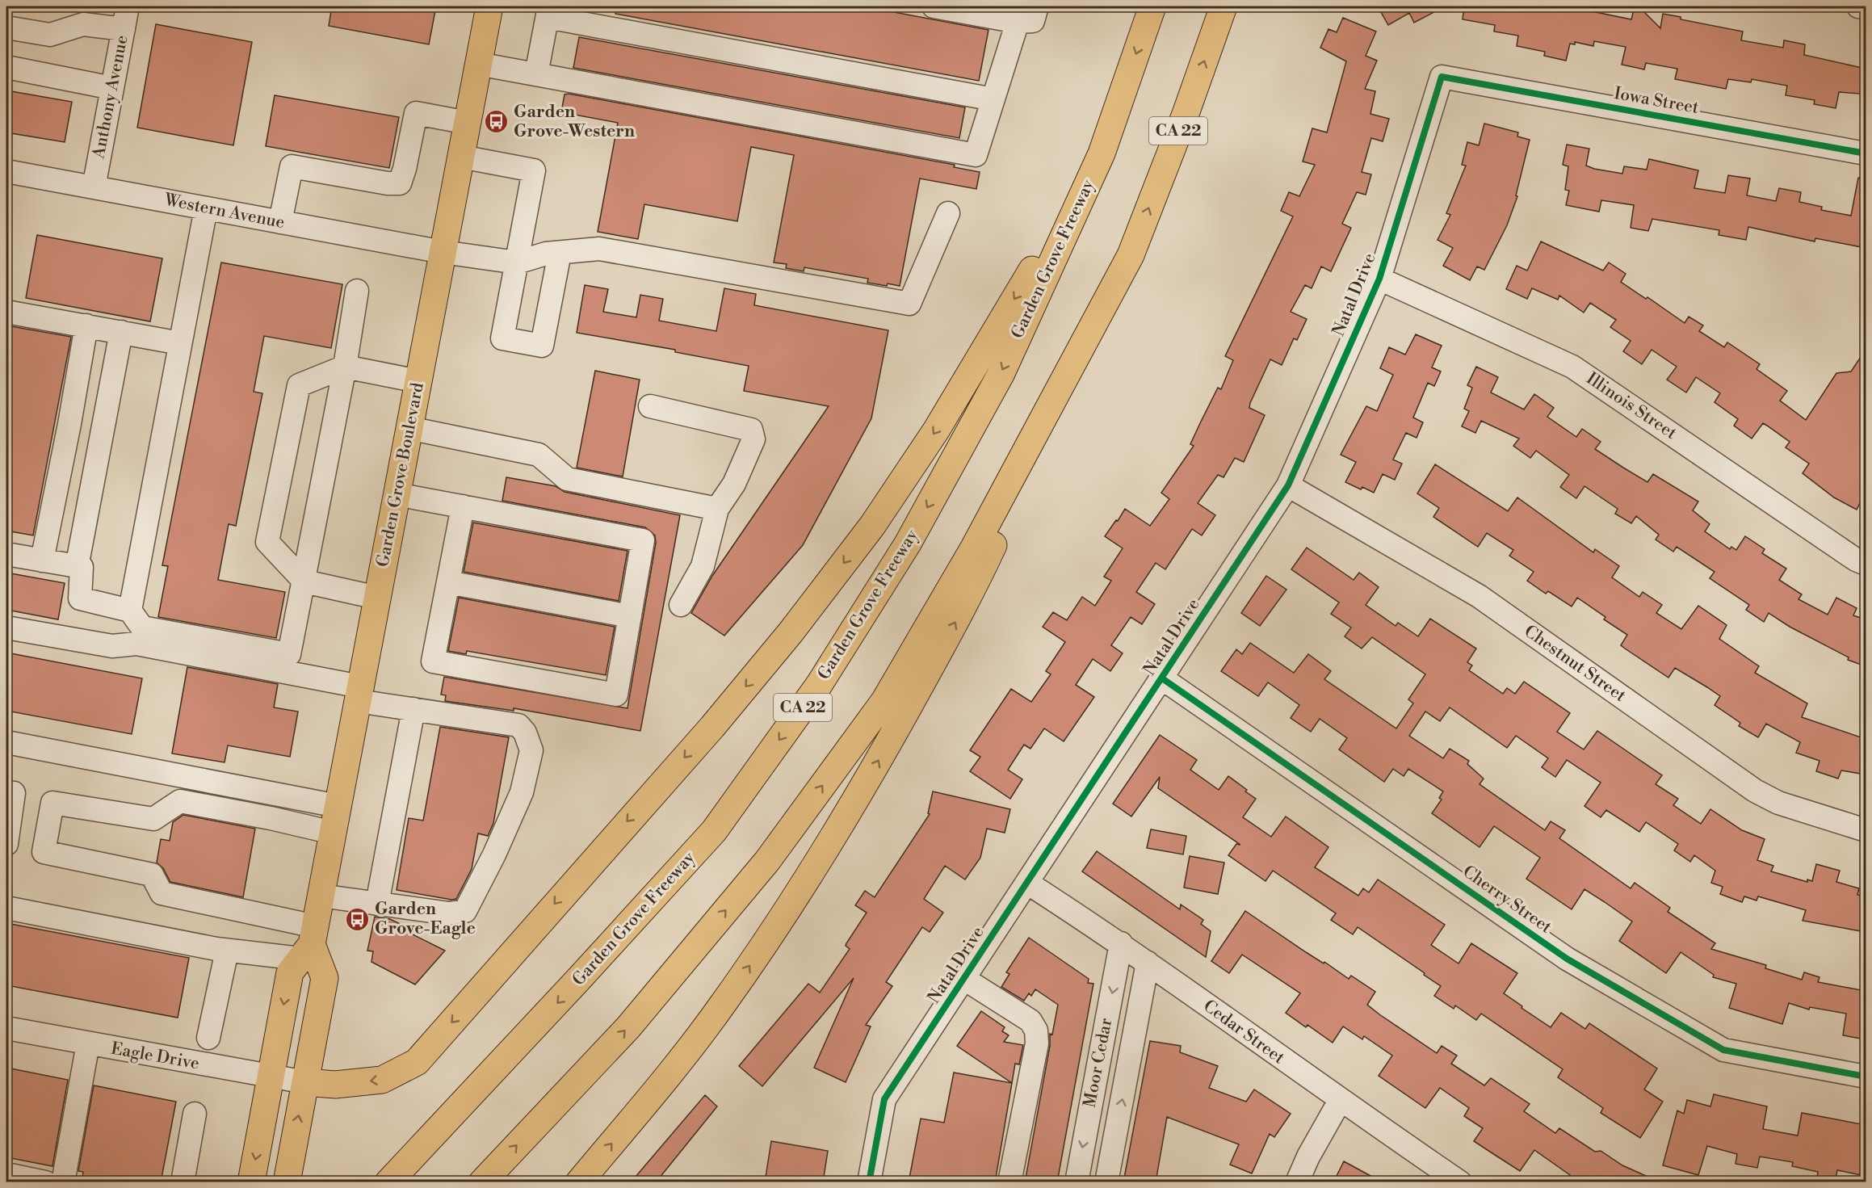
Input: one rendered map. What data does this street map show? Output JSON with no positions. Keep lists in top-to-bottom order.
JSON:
{
  "streets": {
    "main road": ["CA 22", "Garden Grove Freeway", "Garden Grove Boulevard"],
    "street": [
      "Anthony Avenue",
      "Iowa Street",
      "Western Avenue",
      "Natal Drive",
      "Illinois Street",
      "Chestnut Street",
      "Cherry Street",
      "Cedar Street",
      "Eagle Drive",
      "Moor Cedar"
    ]
  },
  "crossings": [
    ["Anthony Avenue", "Western Avenue"],
    ["Iowa Street", "Natal Drive"],
    ["Western Avenue", "Garden Grove Boulevard"],
    ["Natal Drive", "Illinois Street"],
    ["Natal Drive", "Chestnut Street"],
    ["Natal Drive", "Cherry Street"],
    ["Natal Drive", "Cedar Street"],
    ["Garden Grove Boulevard", "Eagle Drive"],
    ["Cedar Street", "Moor Cedar"]
  ],
  "places": {
    "bus stop": ["Garden Grove-Western", "Garden Grove-Eagle"]
  }
}
